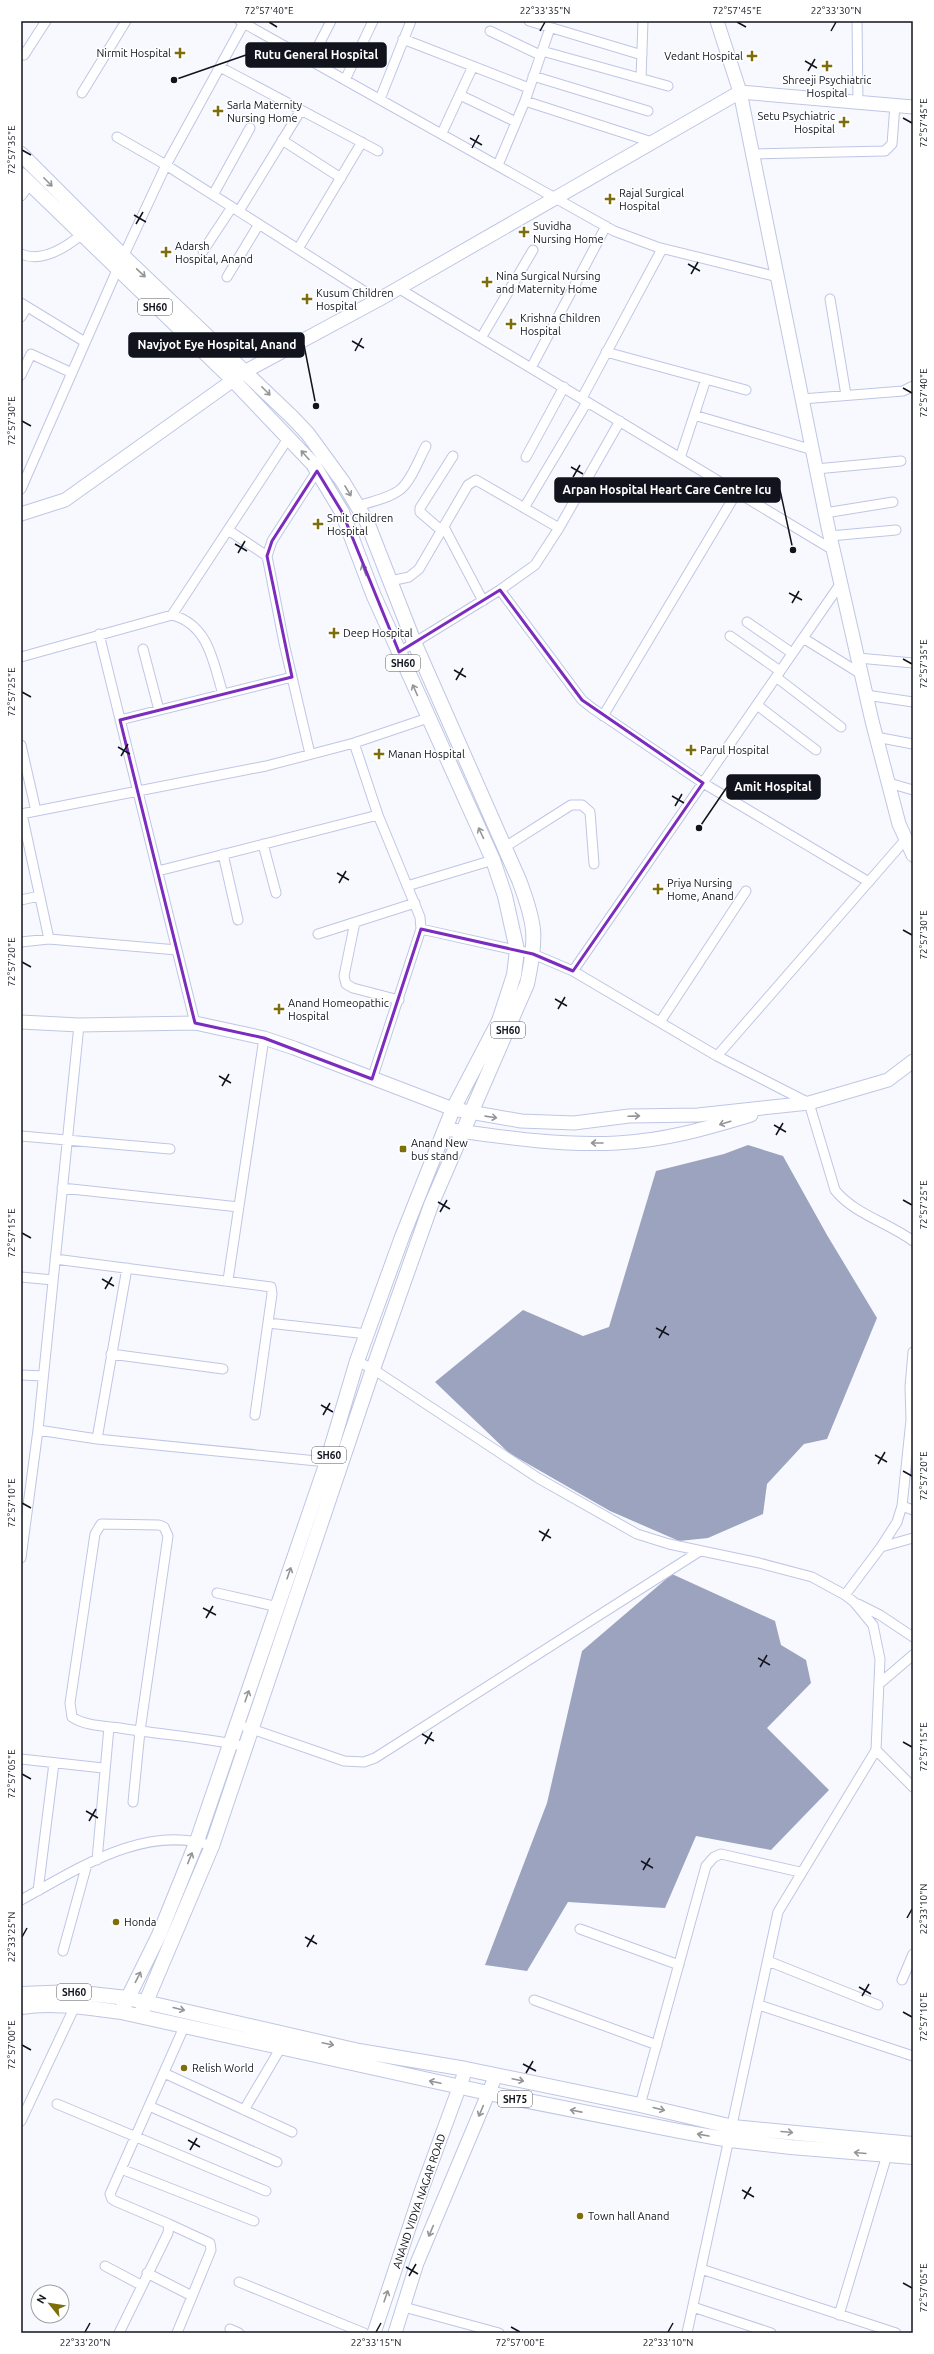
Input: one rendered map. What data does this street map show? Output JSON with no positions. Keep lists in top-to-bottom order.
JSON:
{
  "streets": {
    "main road": ["SH60", "SH75"],
    "street": ["ANAND VIDYA NAGAR ROAD"]
  },
  "crossings": [
    ["SH60", "SH75"],
    ["SH75", "ANAND VIDYA NAGAR ROAD"]
  ],
  "places": {
    "health": [
      "Nirmit Hospital",
      "Vedant Hospital",
      "Shreeji Psychiatric Hospital",
      "Sarla Maternity Nursing Home",
      "Setu Psychiatric Hospital",
      "Rajal Surgical Hospital",
      "Suvidha Nursing Home",
      "Adarsh Hospital, Anand",
      "Nina Surgical Nursing and Maternity Home",
      "Kusum Children Hospital",
      "Krishna Children Hospital",
      "Smit Children Hospital",
      "Deep Hospital",
      "Parul Hospital",
      "Manan Hospital",
      "Priya Nursing Home, Anand",
      "Anand Homeopathic Hospital"
    ],
    "other": [
      "Rutu General Hospital",
      "Navjyot Eye Hospital, Anand",
      "Arpan Hospital Heart Care Centre Icu",
      "Amit Hospital",
      "Honda",
      "Relish World",
      "Town hall Anand"
    ],
    "transit": ["Anand New bus stand"]
  },
  "north": "top left",
  "coordinates": [
    "72°57'40\"E",
    "22°33'35\"N",
    "72°57'45\"E",
    "22°33'30\"N",
    "72°57'35\"E",
    "72°57'30\"E",
    "72°57'25\"E",
    "72°57'20\"E",
    "72°57'15\"E",
    "72°57'10\"E",
    "72°57'05\"E",
    "22°33'10\"N",
    "22°33'25\"N",
    "72°57'00\"E",
    "22°33'20\"N",
    "22°33'15\"N"
  ]
}
